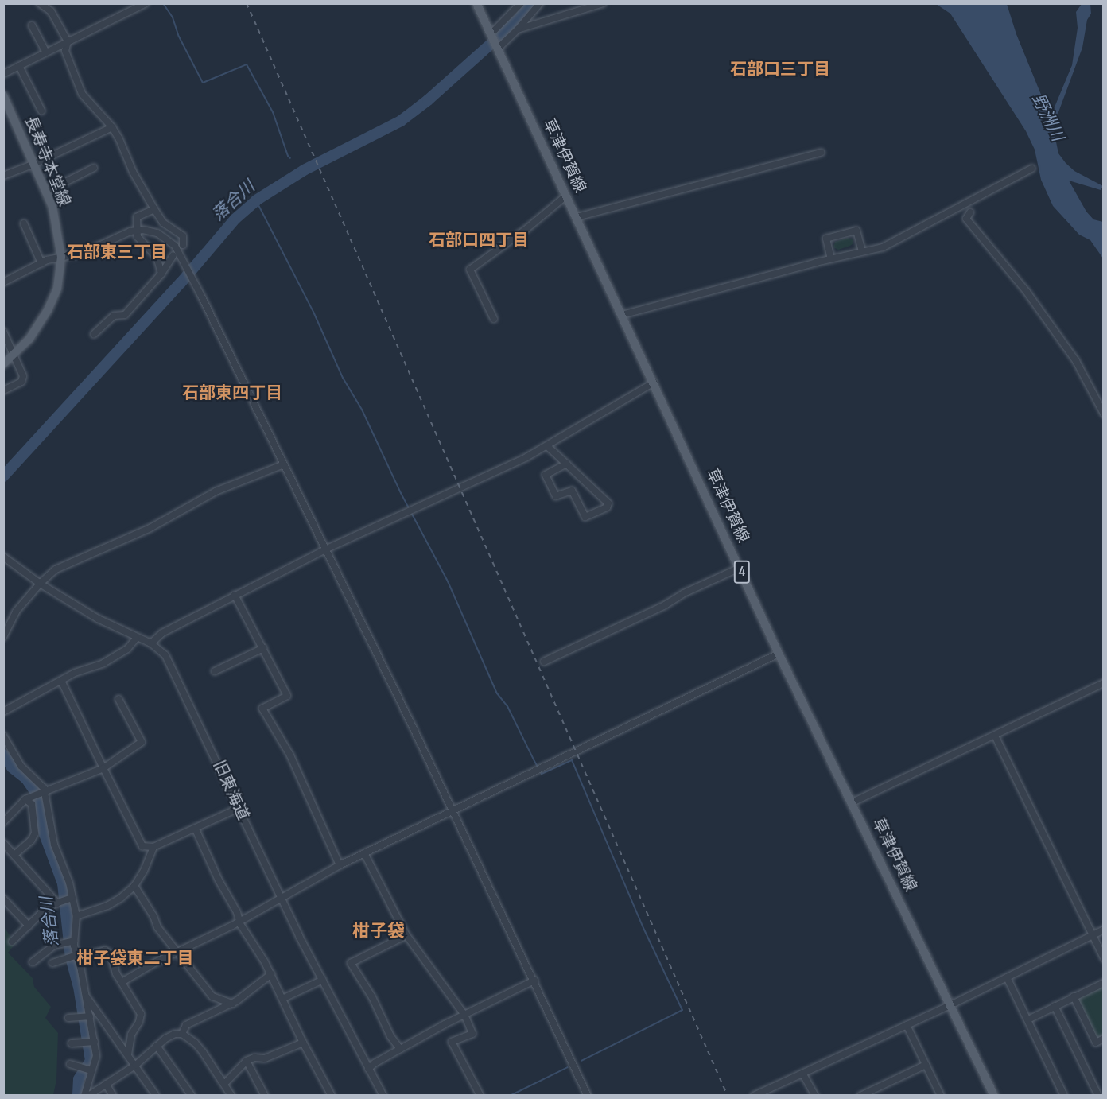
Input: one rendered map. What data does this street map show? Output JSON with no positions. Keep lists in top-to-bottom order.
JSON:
{
  "streets": {
    "main road": ["草津伊賀線", "長寿寺本堂線", "4"],
    "street": ["旧東海道"]
  },
  "districts": [
    "石部口三丁目",
    "石部口四丁目",
    "石部東三丁目",
    "石部東四丁目",
    "柑子袋",
    "柑子袋東二丁目"
  ],
  "water": ["野洲川", "落合川"]
}
